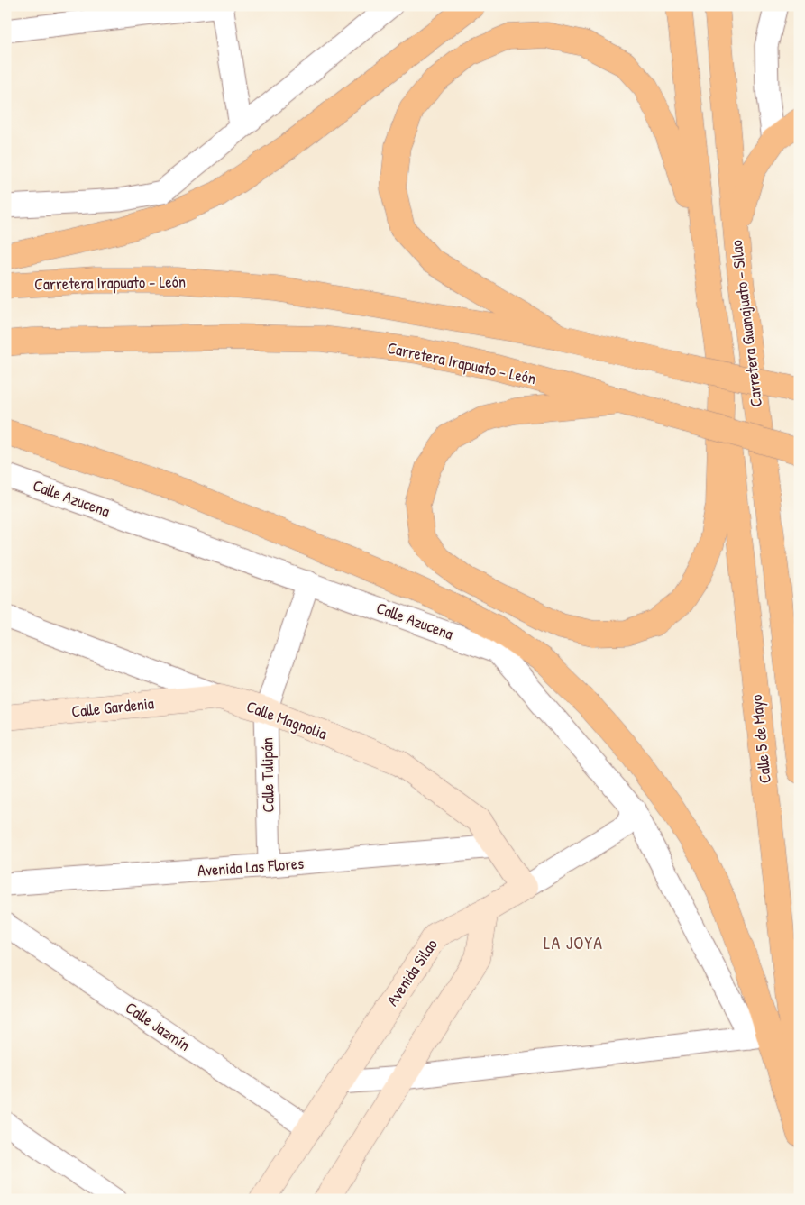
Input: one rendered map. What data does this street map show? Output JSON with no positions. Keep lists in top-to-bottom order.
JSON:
{
  "streets": {
    "main road": ["Carretera Irapuato - León", "Carretera Guanajuato - Silao", "Calle 5 de Mayo"],
    "street": [
      "Calle Azucena",
      "Calle Gardenia",
      "Calle Magnolia",
      "Calle Tulipán",
      "Avenida Las Flores",
      "Avenida Silao",
      "Calle Jazmín"
    ]
  },
  "crossings": [
    ["Carretera Guanajuato - Silao", "Calle 5 de Mayo"],
    ["Calle Azucena", "Calle Tulipán"],
    ["Calle Gardenia", "Calle Magnolia"],
    ["Calle Magnolia", "Calle Tulipán"],
    ["Calle Magnolia", "Avenida Las Flores"],
    ["Calle Magnolia", "Avenida Silao"],
    ["Calle Tulipán", "Avenida Las Flores"],
    ["Avenida Silao", "Calle Jazmín"]
  ],
  "districts": ["LA JOYA"]
}
